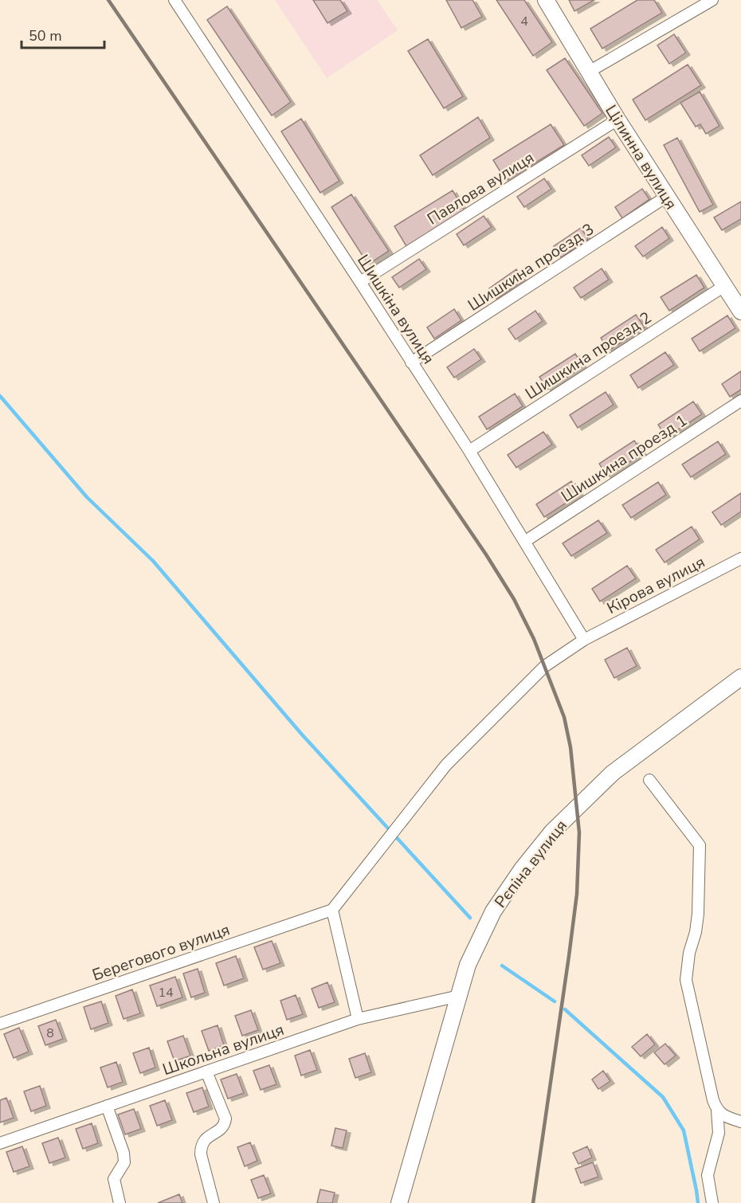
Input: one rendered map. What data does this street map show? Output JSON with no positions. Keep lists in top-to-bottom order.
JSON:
{
  "streets": {
    "street": [
      "Цілинна вулиця",
      "Павлова вулиця",
      "Шишкина проезд 3",
      "Шишкіна вулиця",
      "Шишкина проезд 2",
      "Шишкина проезд 1",
      "Кірова вулиця",
      "Рєпіна вулиця",
      "Берегового вулиця",
      "Школьна вулиця"
    ]
  },
  "crossings": [
    ["Цілинна вулиця", "Павлова вулиця"],
    ["Цілинна вулиця", "Шишкина проезд 3"],
    ["Цілинна вулиця", "Шишкина проезд 2"],
    ["Павлова вулиця", "Шишкіна вулиця"],
    ["Шишкина проезд 3", "Шишкіна вулиця"],
    ["Шишкіна вулиця", "Шишкина проезд 2"],
    ["Шишкіна вулиця", "Шишкина проезд 1"],
    ["Шишкіна вулиця", "Кірова вулиця"],
    ["Кірова вулиця", "Берегового вулиця"],
    ["Рєпіна вулиця", "Школьна вулиця"]
  ],
  "house_numbers": ["4", "14", "8"],
  "scale_bar": "50 m"
}
